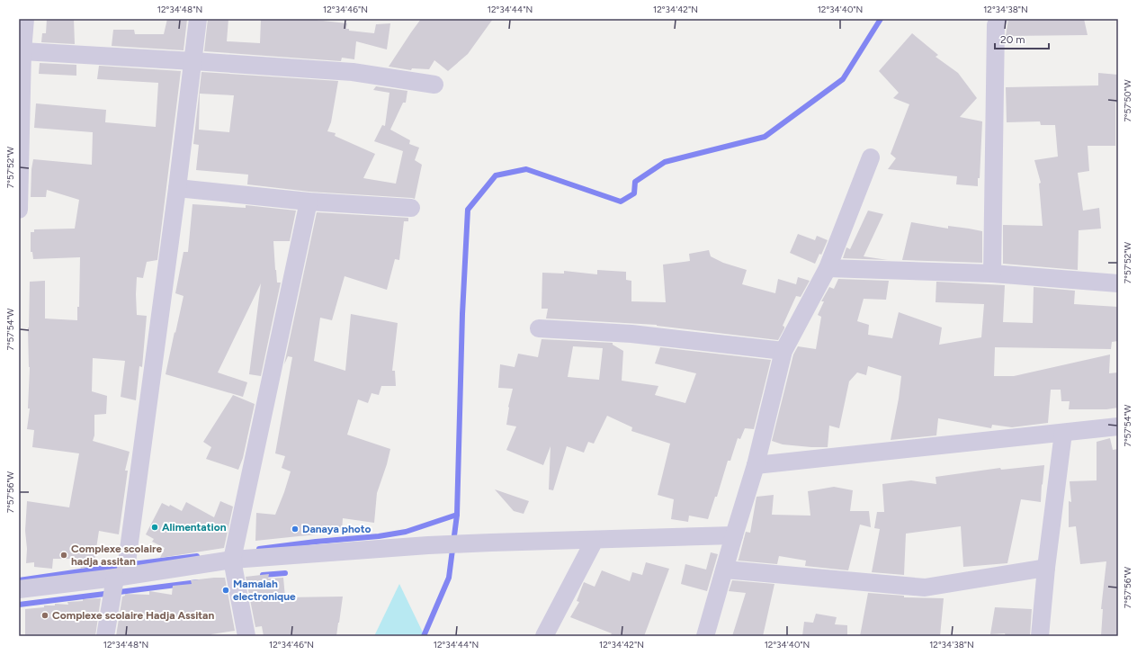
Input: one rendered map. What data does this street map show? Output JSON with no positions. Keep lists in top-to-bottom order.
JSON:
{
  "places": [
    "Alimentation",
    "Danaya photo",
    "Complexe scolaire hadja assitan",
    "Mamalah electronique",
    "Complexe scolaire Hadja Assitan"
  ],
  "scale_bar": "20 m",
  "coordinates": [
    "12°34'48\"N",
    "12°34'46\"N",
    "12°34'44\"N",
    "12°34'42\"N",
    "12°34'40\"N",
    "12°34'38\"N",
    "7°57'50\"W",
    "7°57'52\"W",
    "7°57'54\"W",
    "7°57'56\"W"
  ]
}
